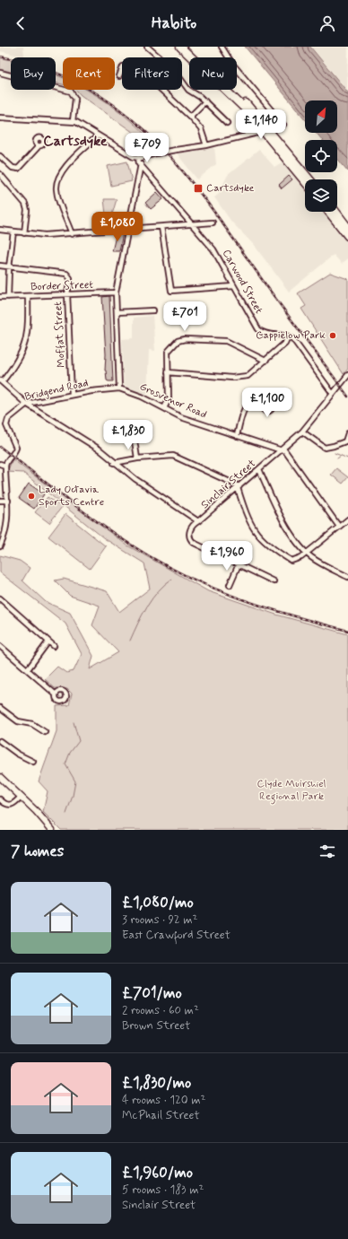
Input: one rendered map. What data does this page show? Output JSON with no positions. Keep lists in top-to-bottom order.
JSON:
{
  "streets": {
    "street": [
      "Carwood Street",
      "Border Street",
      "Moffat Street",
      "Bridgend Road",
      "Grosvenor Road",
      "Sinclair Street"
    ]
  },
  "crossings": [
    ["Border Street", "Moffat Street"],
    ["Moffat Street", "Bridgend Road"],
    ["Bridgend Road", "Grosvenor Road"],
    ["Grosvenor Road", "Sinclair Street"]
  ],
  "districts": ["Cartsdyke"],
  "parks": ["Clyde Muirshiel Regional Park"],
  "places": {
    "transit": ["Cartsdyke"],
    "other": ["Cappielow Park", "Lady Octavia Sports Centre"]
  },
  "north": "top right",
  "page": {
    "header": "Habito",
    "chip": [
      "Buy",
      "Rent",
      "Filters",
      "New"
    ],
    "price": [
      "£1,140",
      "£709",
      "£1,080",
      "£701",
      "£1,100",
      "£1,830",
      "£1,960"
    ],
    "heading": "7 homes",
    "list": [
      {
        "name": "£1,080/mo",
        "note": "3 rooms · 92 m² · East Crawford Street"
      },
      {
        "name": "£701/mo",
        "note": "2 rooms · 60 m² · Brown Street"
      },
      {
        "name": "£1,830/mo",
        "note": "4 rooms · 120 m² · McPhail Street"
      },
      {
        "name": "£1,960/mo",
        "note": "5 rooms · 183 m² · Sinclair Street"
      }
    ]
  }
}
